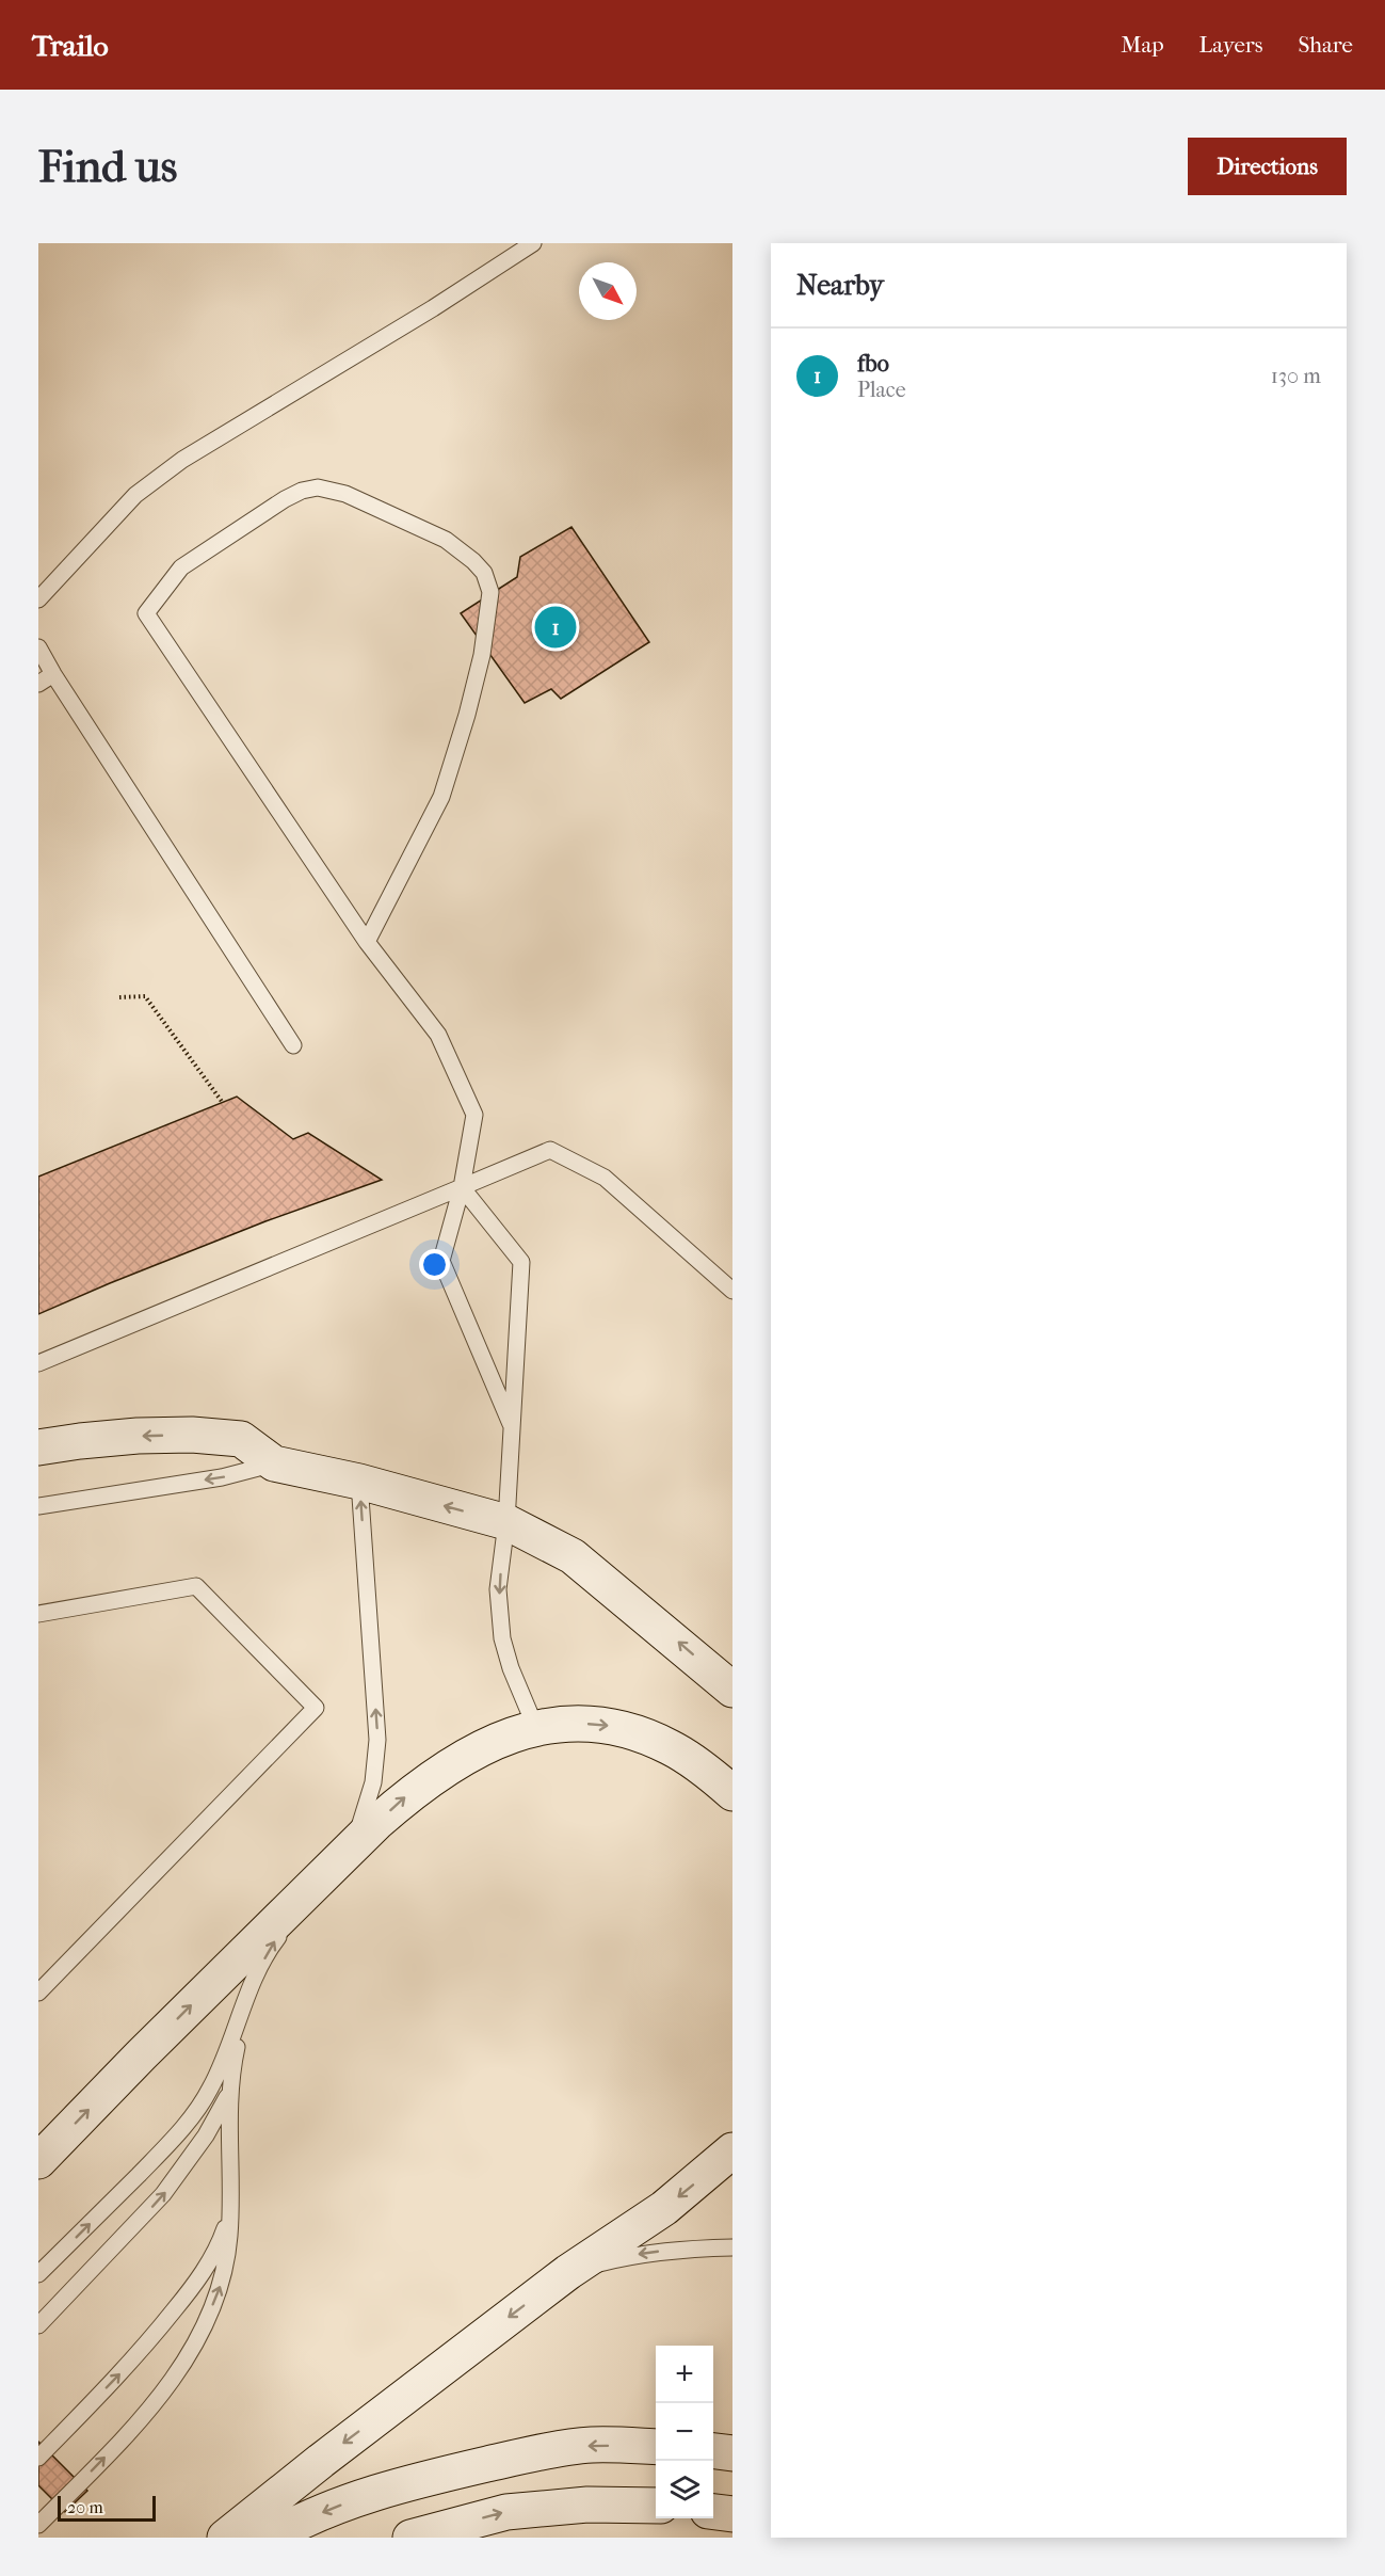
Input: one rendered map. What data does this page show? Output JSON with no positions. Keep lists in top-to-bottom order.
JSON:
{
  "scale_bar": "20 m",
  "north": "bottom right",
  "page": {
    "header": "Trailo",
    "nav": ["Map", "Layers", "Share"],
    "buttons": "Directions",
    "title": "Find us",
    "heading": "Nearby",
    "list": [
      {
        "mark": "1",
        "name": "fbo",
        "note": "Place",
        "value": "130 m"
      }
    ],
    "pins": "1",
    "map_buttons": ["+", "−"],
    "scale": "20 m"
  }
}
